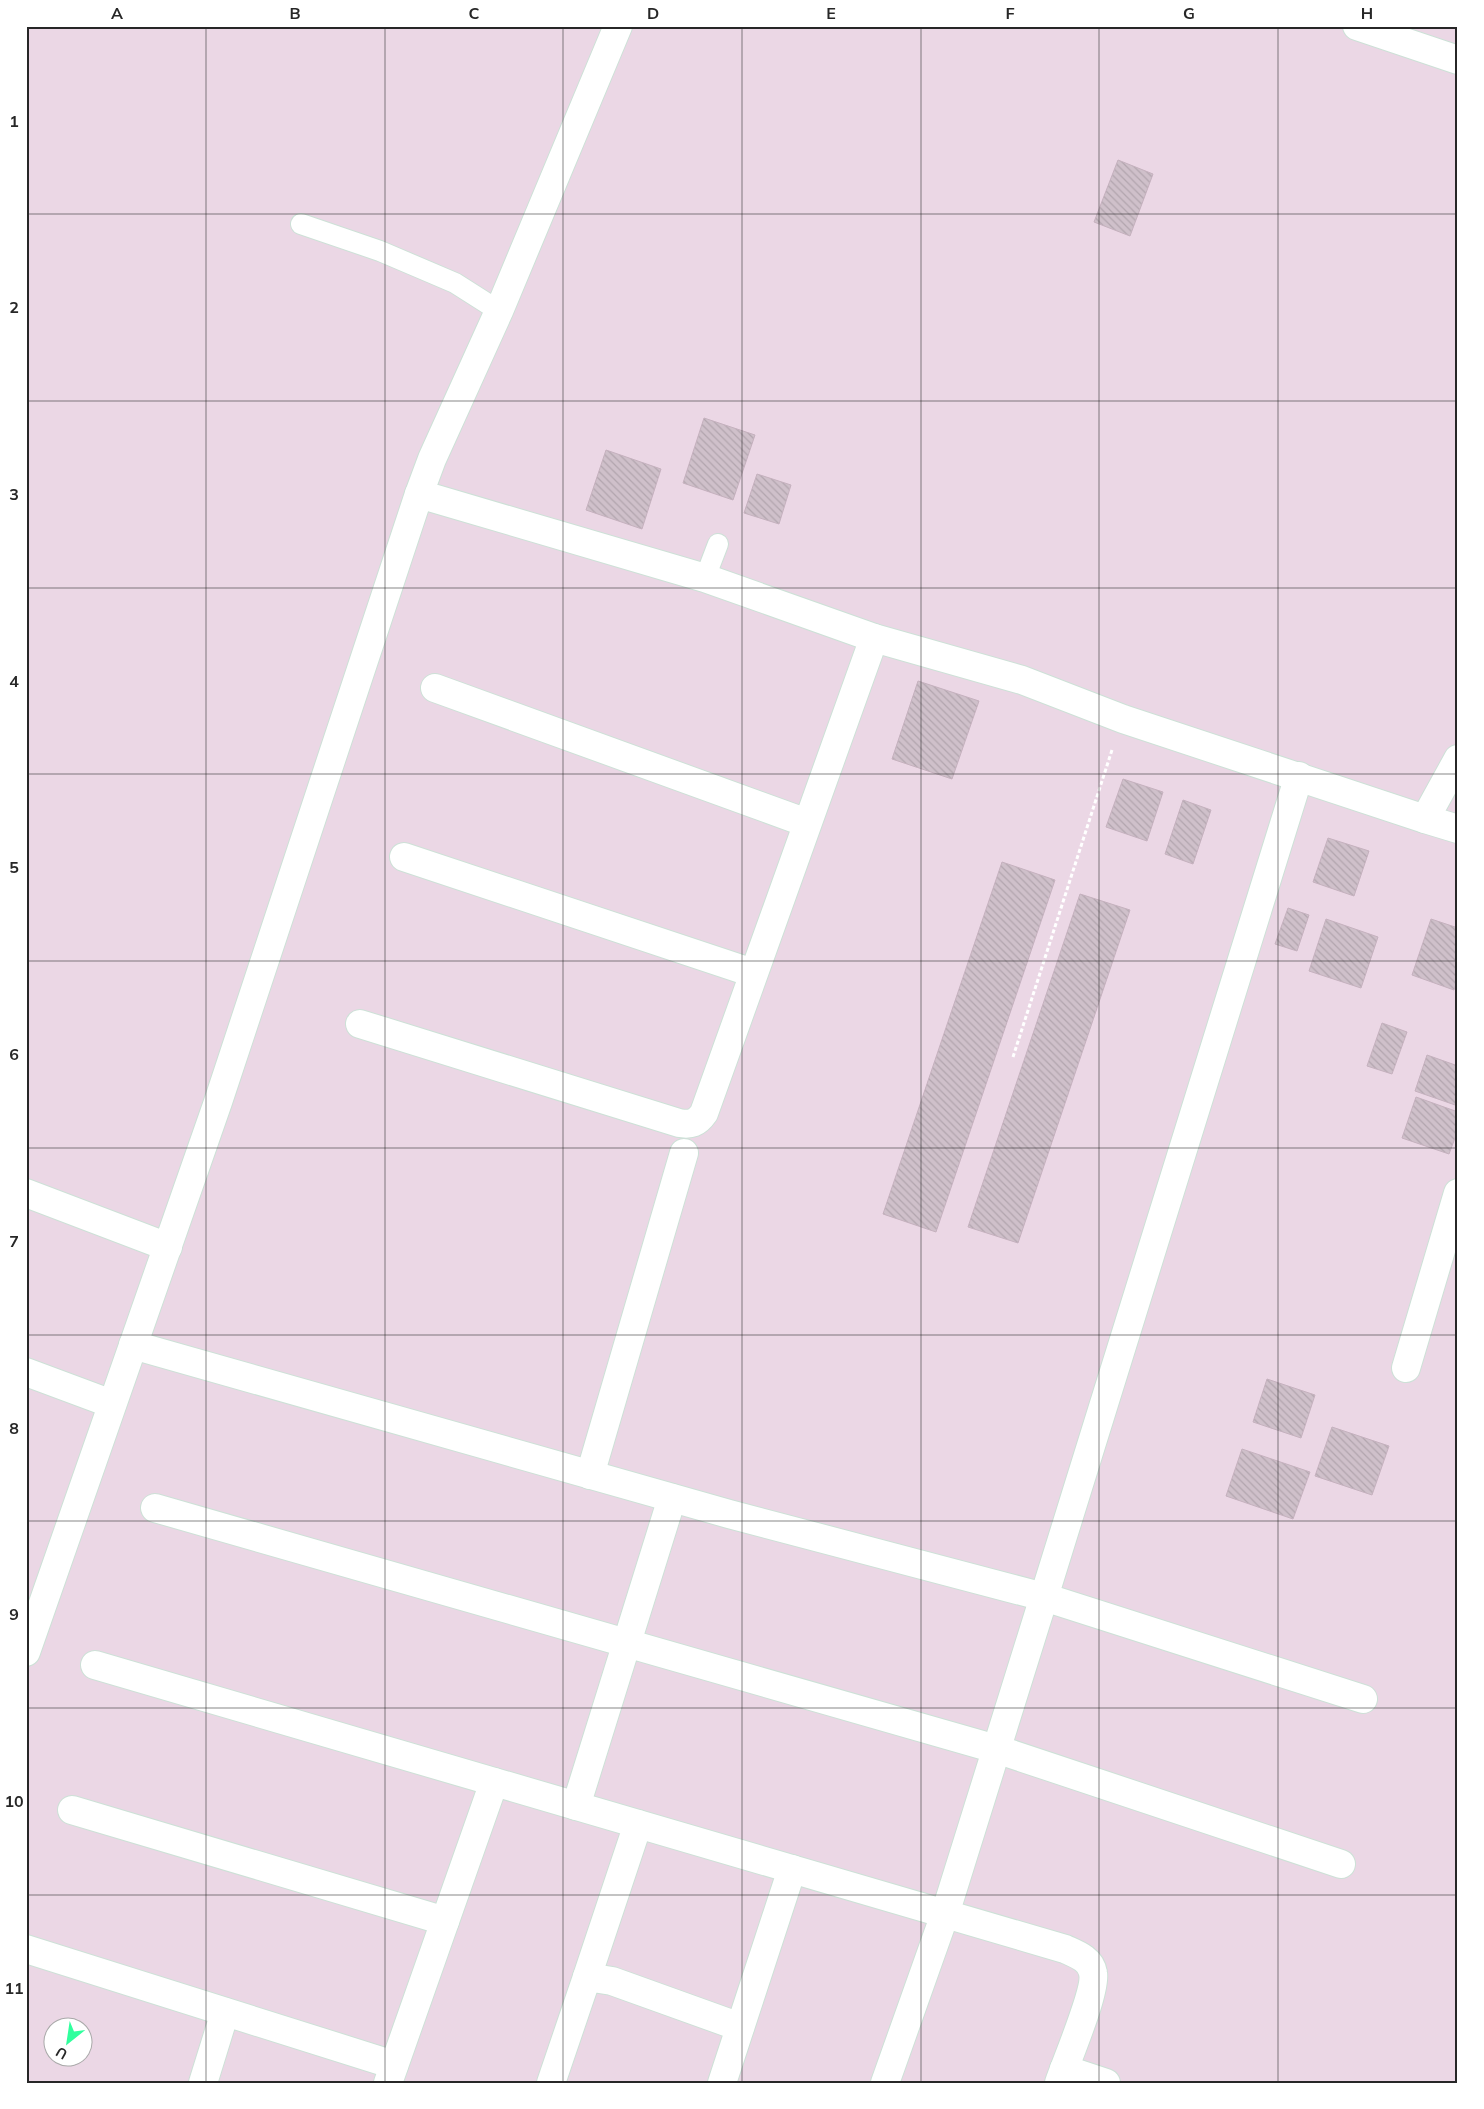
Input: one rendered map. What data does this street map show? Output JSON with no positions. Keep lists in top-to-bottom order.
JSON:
{
  "north": "bottom left",
  "grid": {
    "columns": [
      "A",
      "B",
      "C",
      "D",
      "E",
      "F",
      "G",
      "H"
    ],
    "rows": [
      "1",
      "2",
      "3",
      "4",
      "5",
      "6",
      "7",
      "8",
      "9",
      "10",
      "11"
    ]
  }
}
